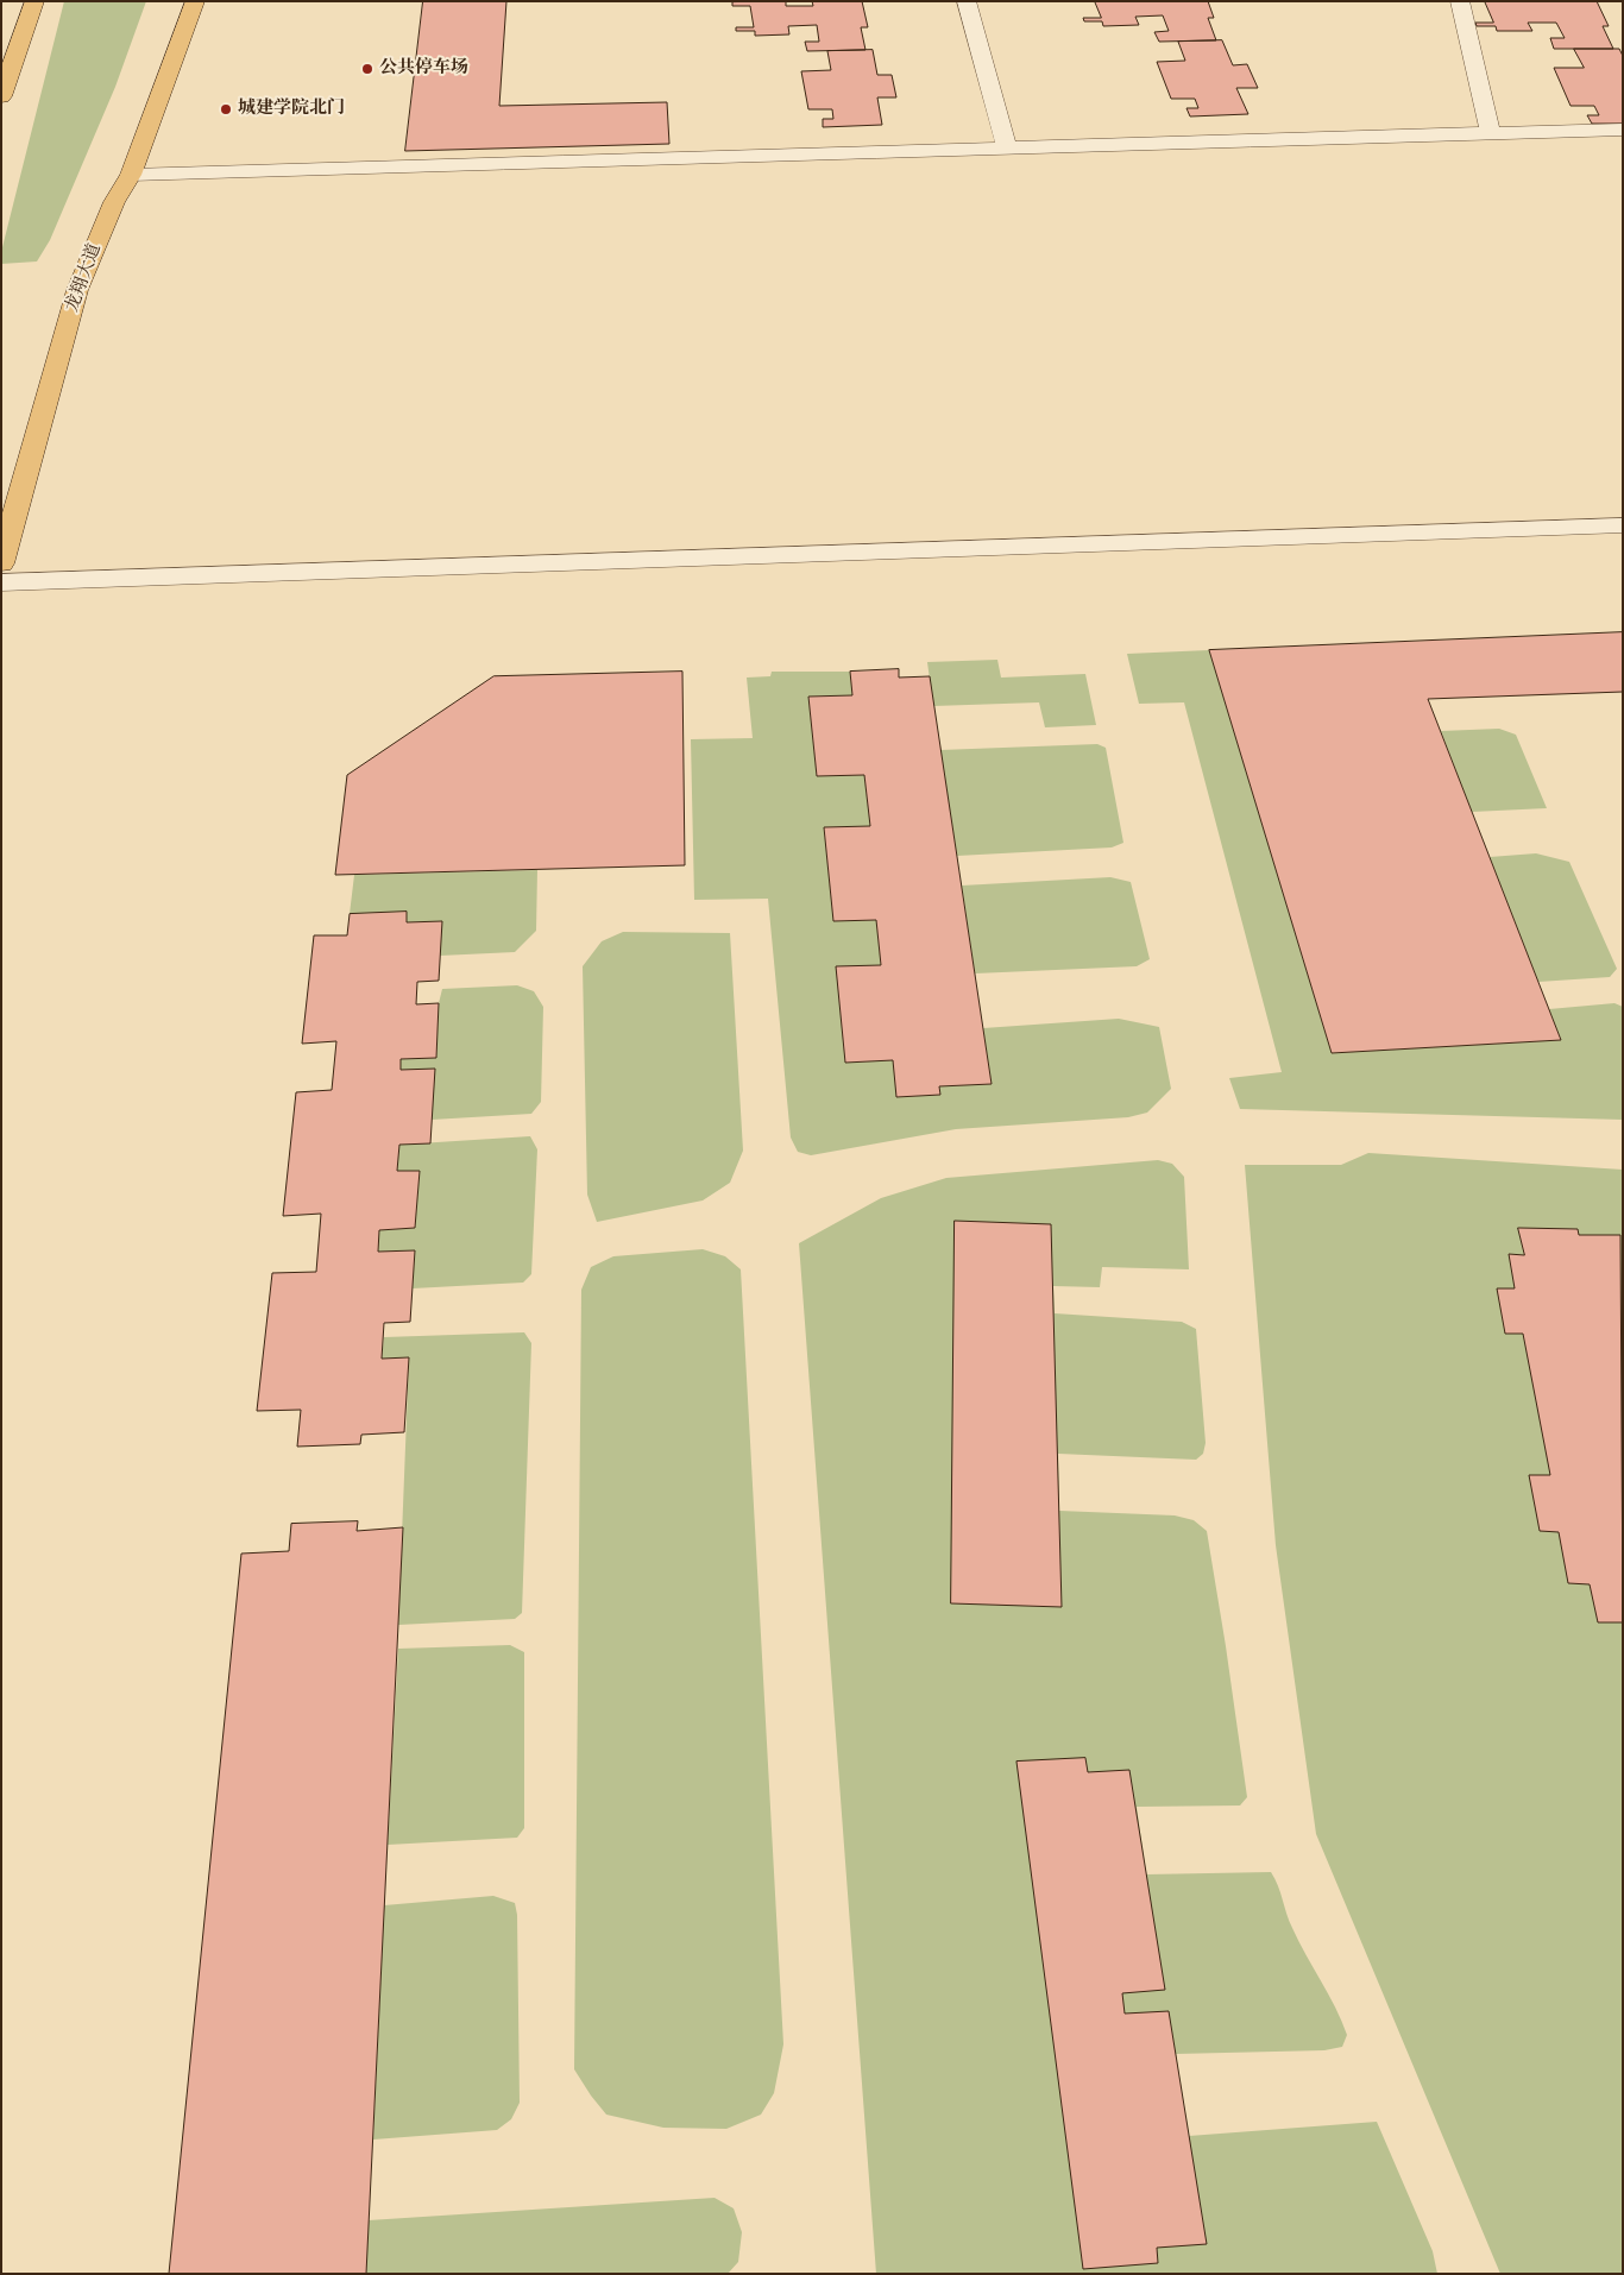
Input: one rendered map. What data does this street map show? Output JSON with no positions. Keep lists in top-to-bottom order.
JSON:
{
  "streets": {
    "main road": ["龙翔大道"]
  },
  "places": ["公共停车场", "城建学院北门"]
}
